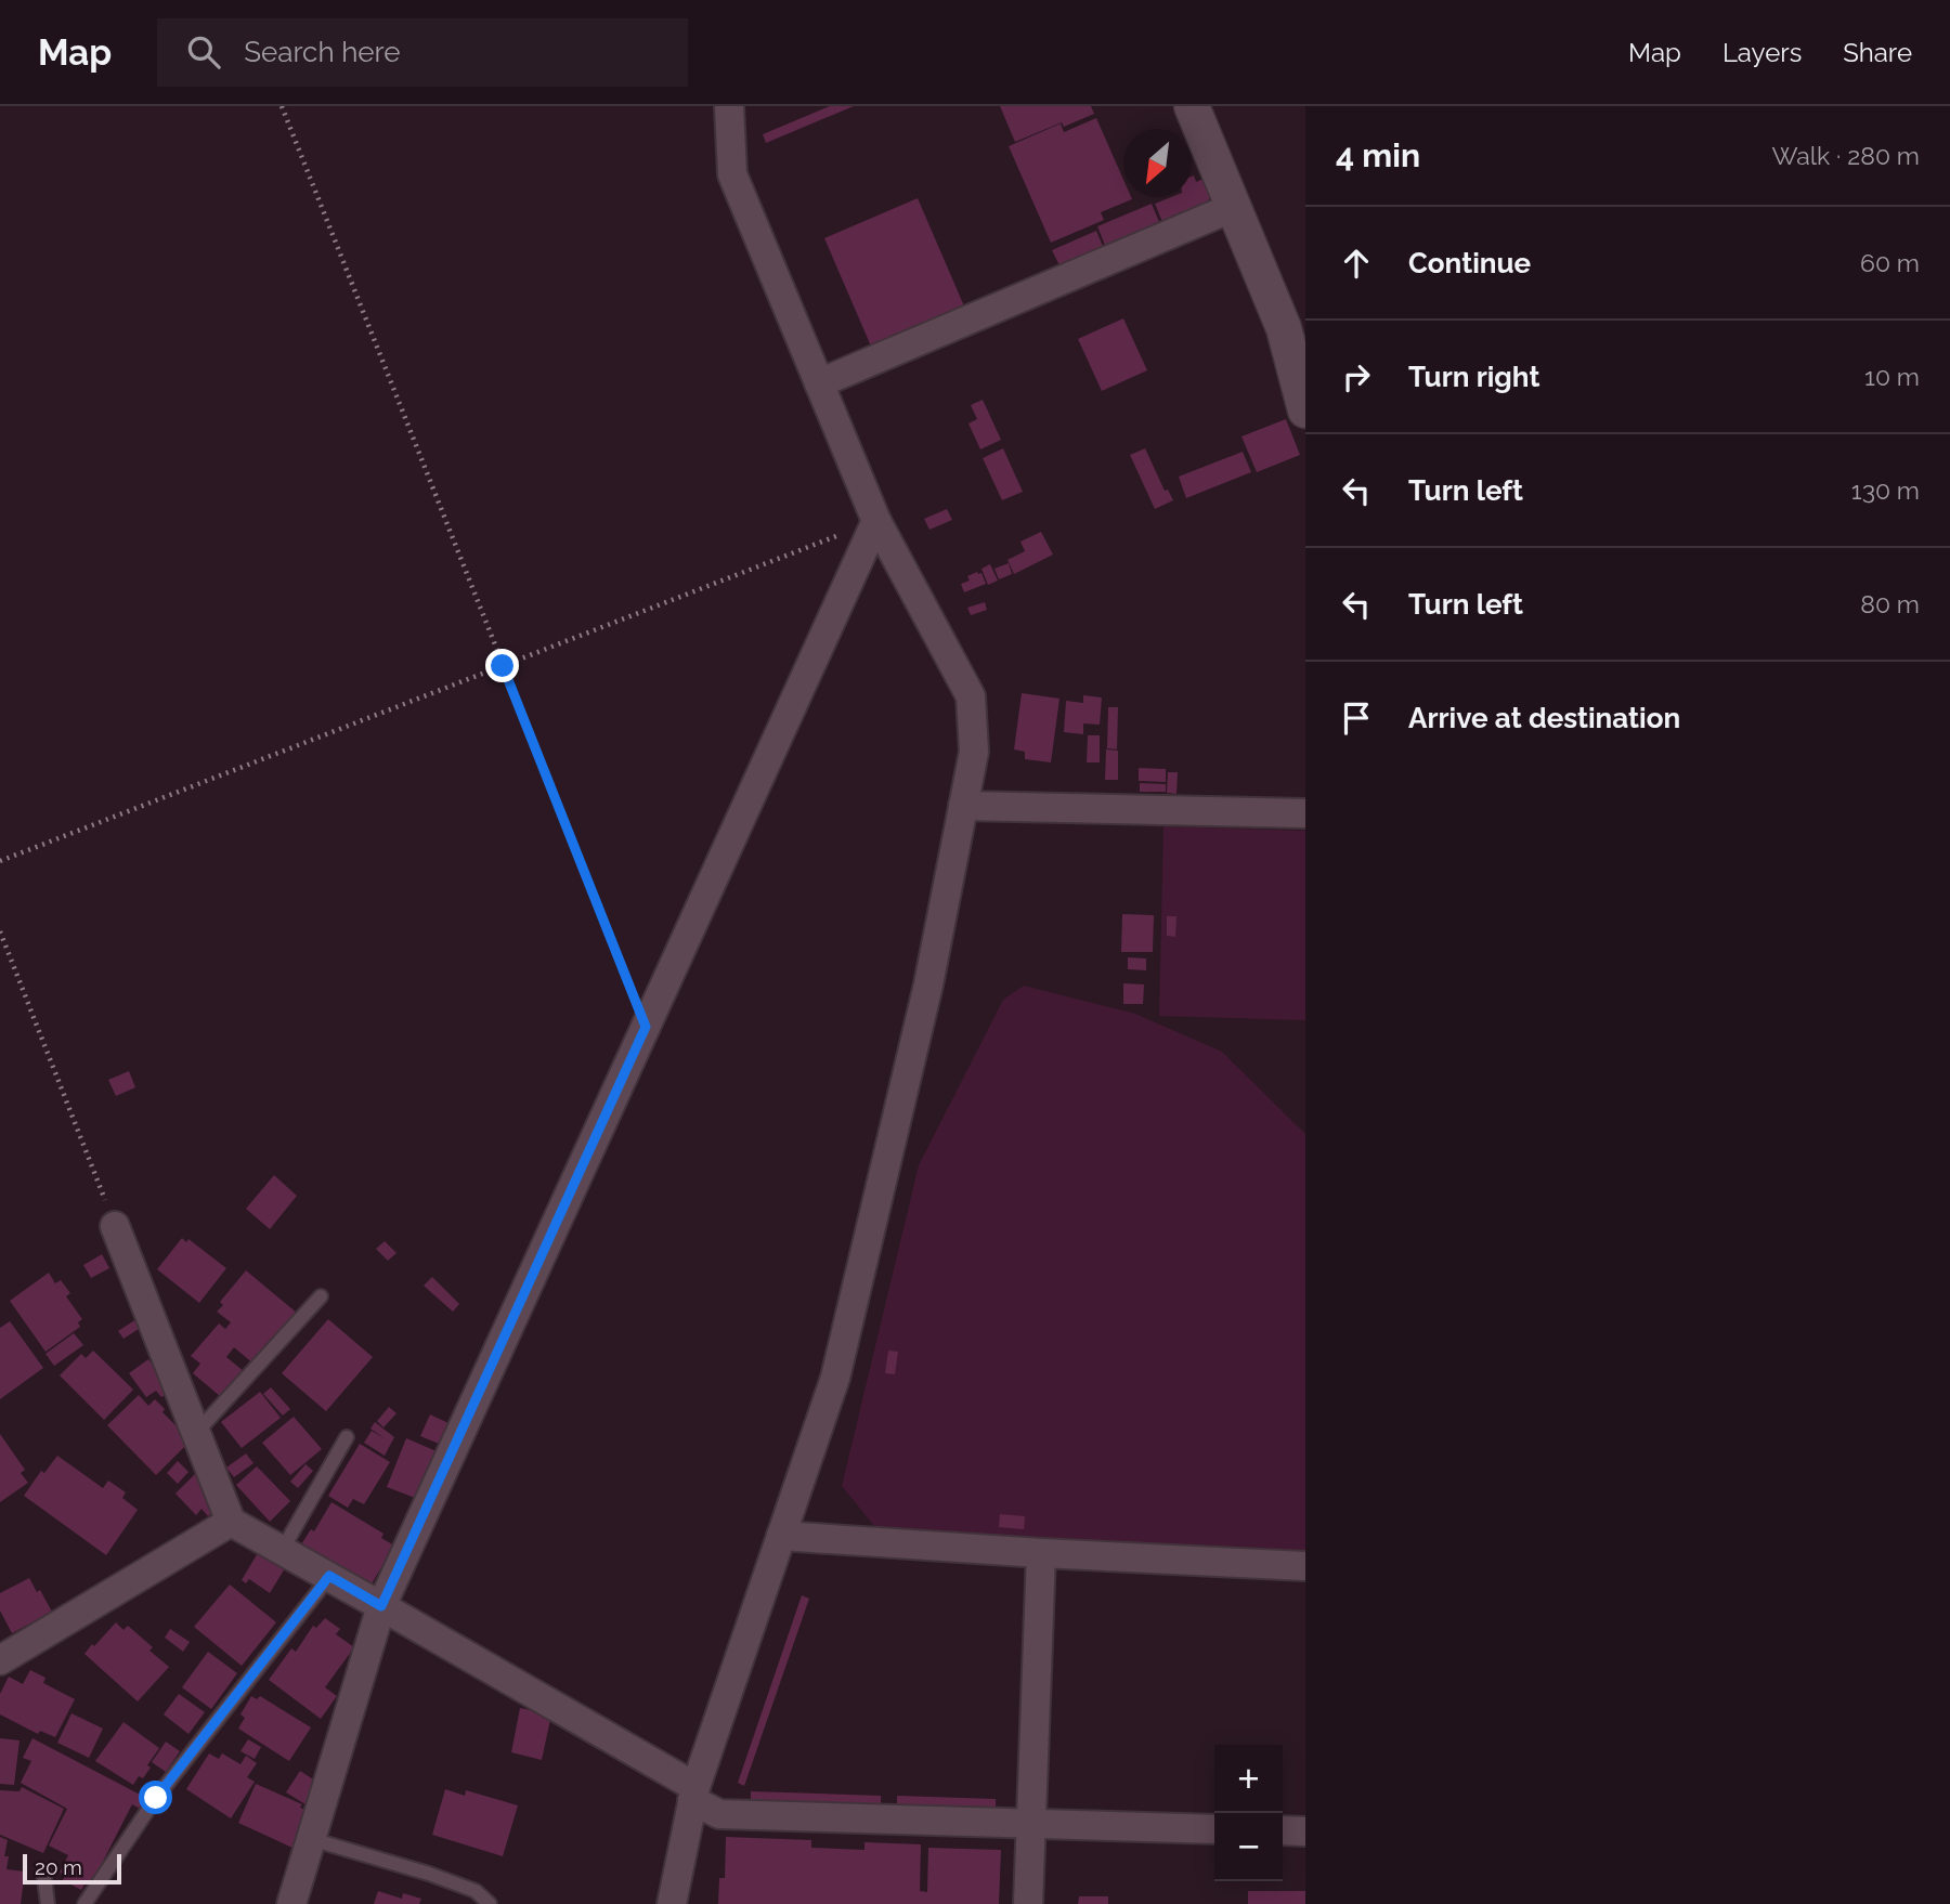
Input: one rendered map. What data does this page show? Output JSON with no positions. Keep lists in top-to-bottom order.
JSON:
{
  "scale_bar": "20 m",
  "north": "bottom left",
  "page": {
    "header": "Map",
    "search": "Search here",
    "nav": ["Map", "Layers", "Share"],
    "heading": ["4 min", "Walk · 280 m"],
    "list": [
      ["Continue", "60 m"],
      ["Turn right", "10 m"],
      ["Turn left", "130 m"],
      ["Turn left", "80 m"],
      "Arrive at destination"
    ],
    "map_buttons": ["+", "−"],
    "scale": "20 m"
  }
}
